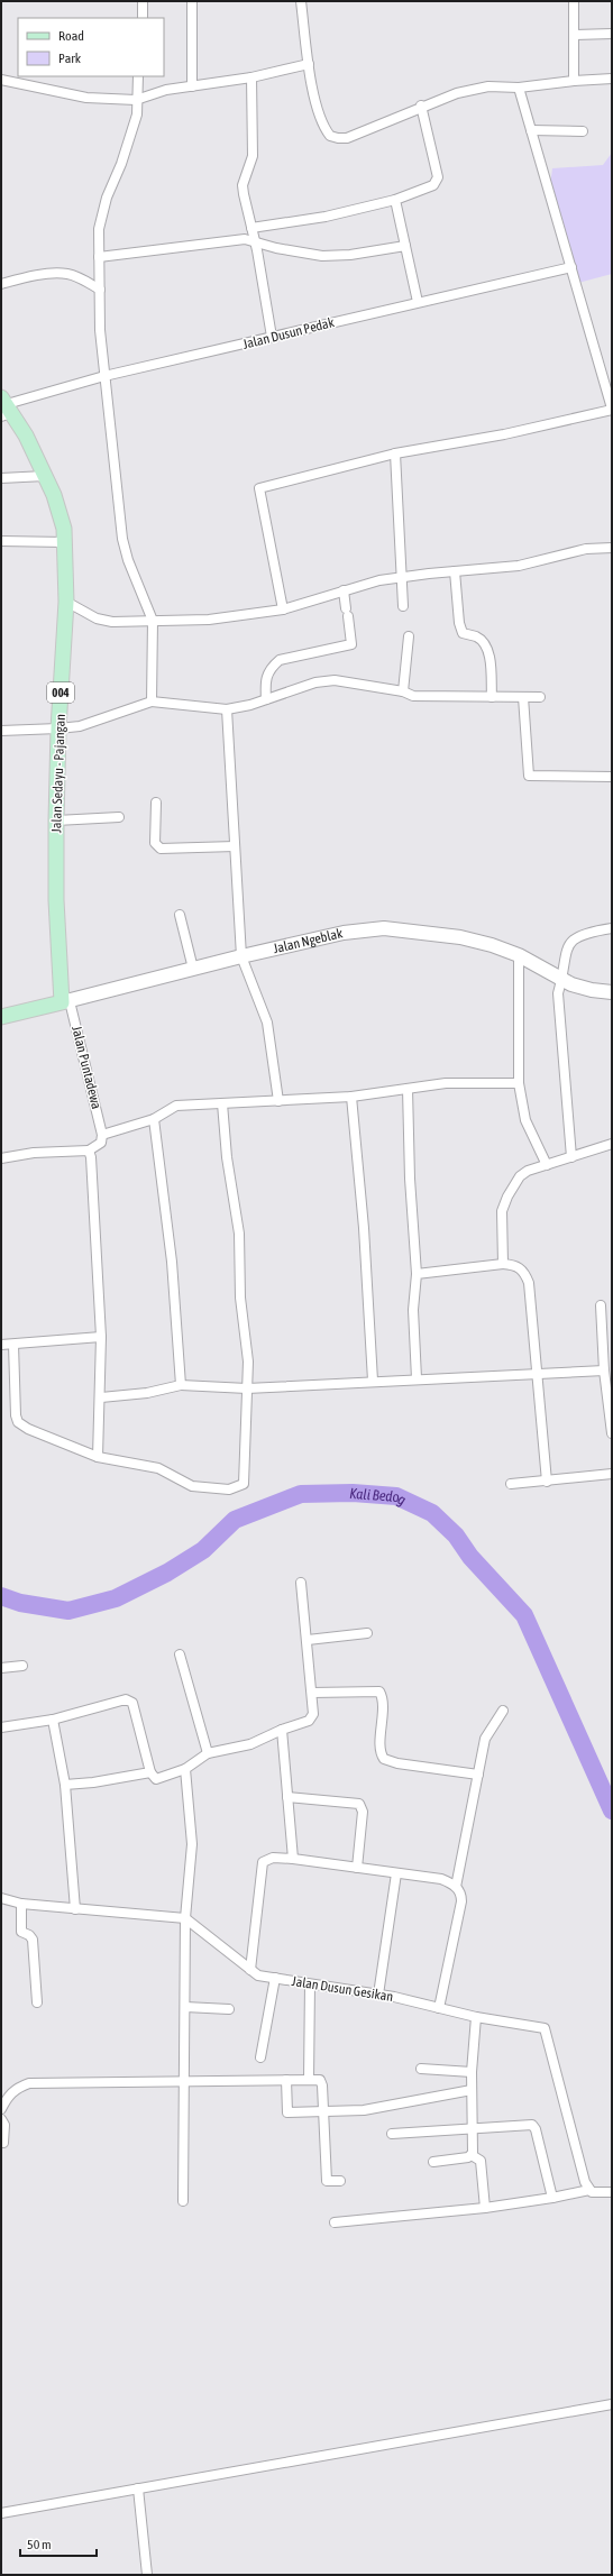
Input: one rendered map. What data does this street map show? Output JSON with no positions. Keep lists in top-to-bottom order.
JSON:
{
  "streets": {
    "main road": ["004", "Jalan Sedayu - Pajangan", "Jalan Ngeblak"],
    "street": ["Jalan Dusun Pedak", "Jalan Puntadewa", "Jalan Dusun Gesikan"]
  },
  "crossings": [
    ["Jalan Dusun Pedak", "Jalan Sedayu - Pajangan"],
    ["Jalan Sedayu - Pajangan", "Jalan Ngeblak"],
    ["Jalan Sedayu - Pajangan", "Jalan Puntadewa"],
    ["Jalan Ngeblak", "Jalan Puntadewa"]
  ],
  "water": ["Kali Bedog"],
  "legend": ["Road", "Park"],
  "scale_bar": "50 m"
}
